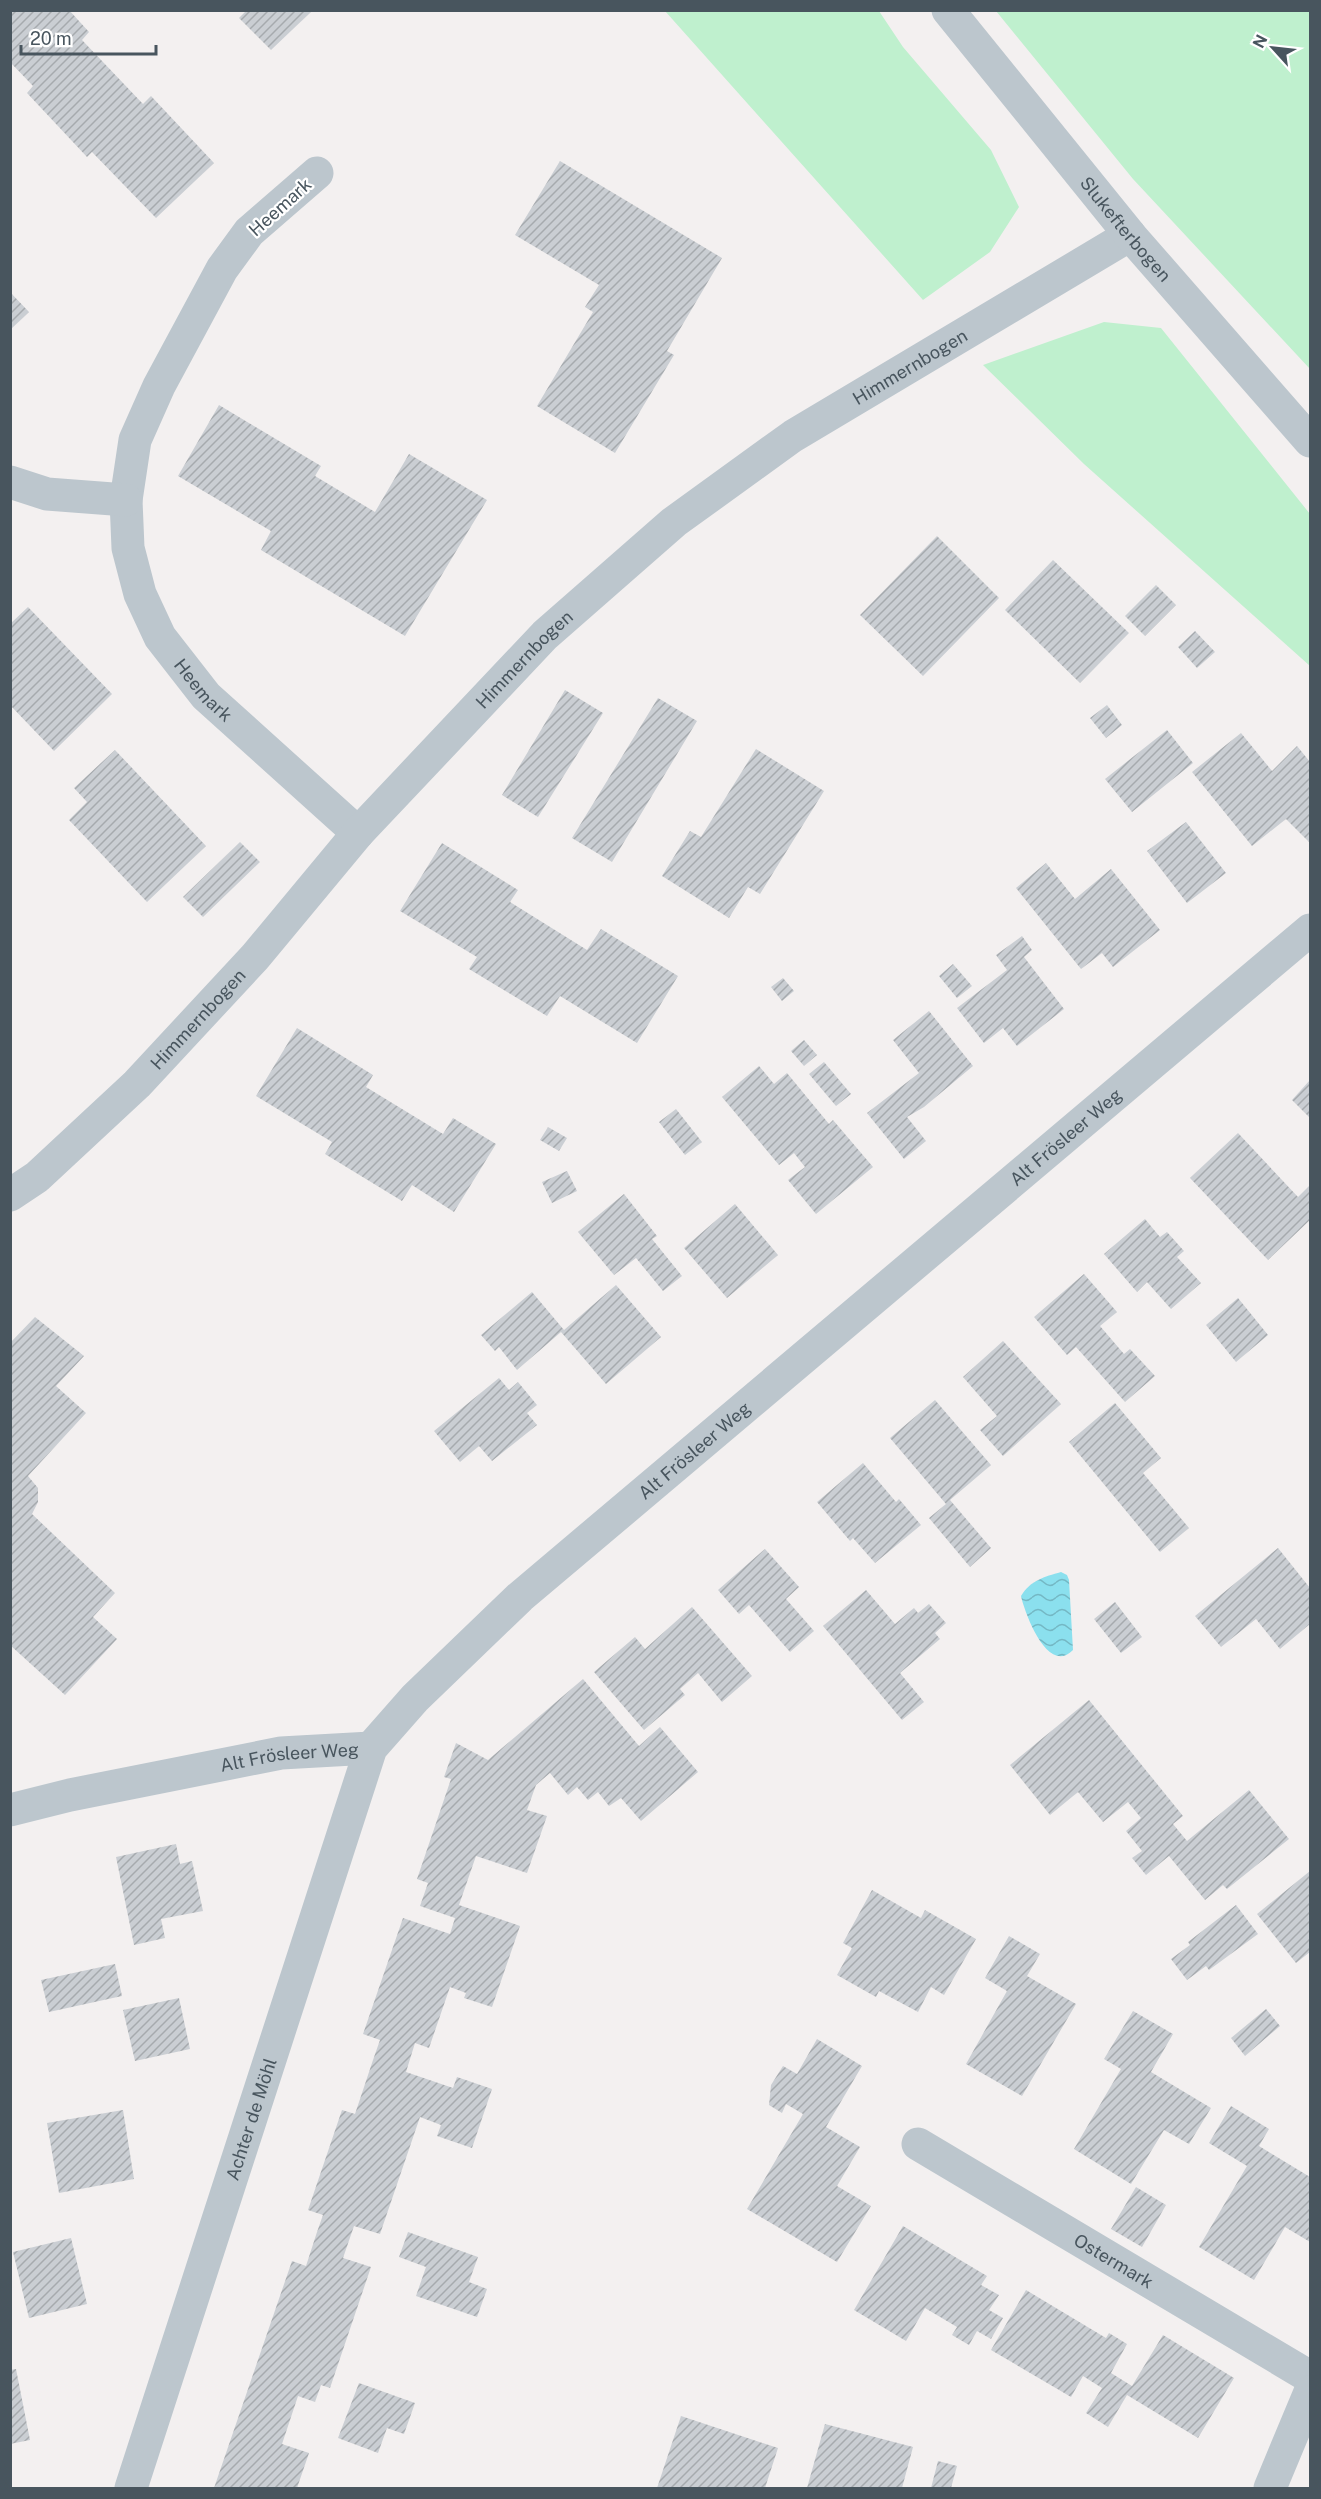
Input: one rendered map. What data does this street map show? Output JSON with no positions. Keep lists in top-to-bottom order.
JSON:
{
  "streets": {
    "street": [
      "Heemark",
      "Slukefterbogen",
      "Himmernbogen",
      "Alt Frösleer Weg",
      "Achter de Möhl",
      "Ostermark"
    ]
  },
  "crossings": [
    ["Heemark", "Himmernbogen"],
    ["Slukefterbogen", "Himmernbogen"],
    ["Alt Frösleer Weg", "Achter de Möhl"]
  ],
  "scale_bar": "20 m",
  "north": "top left"
}
